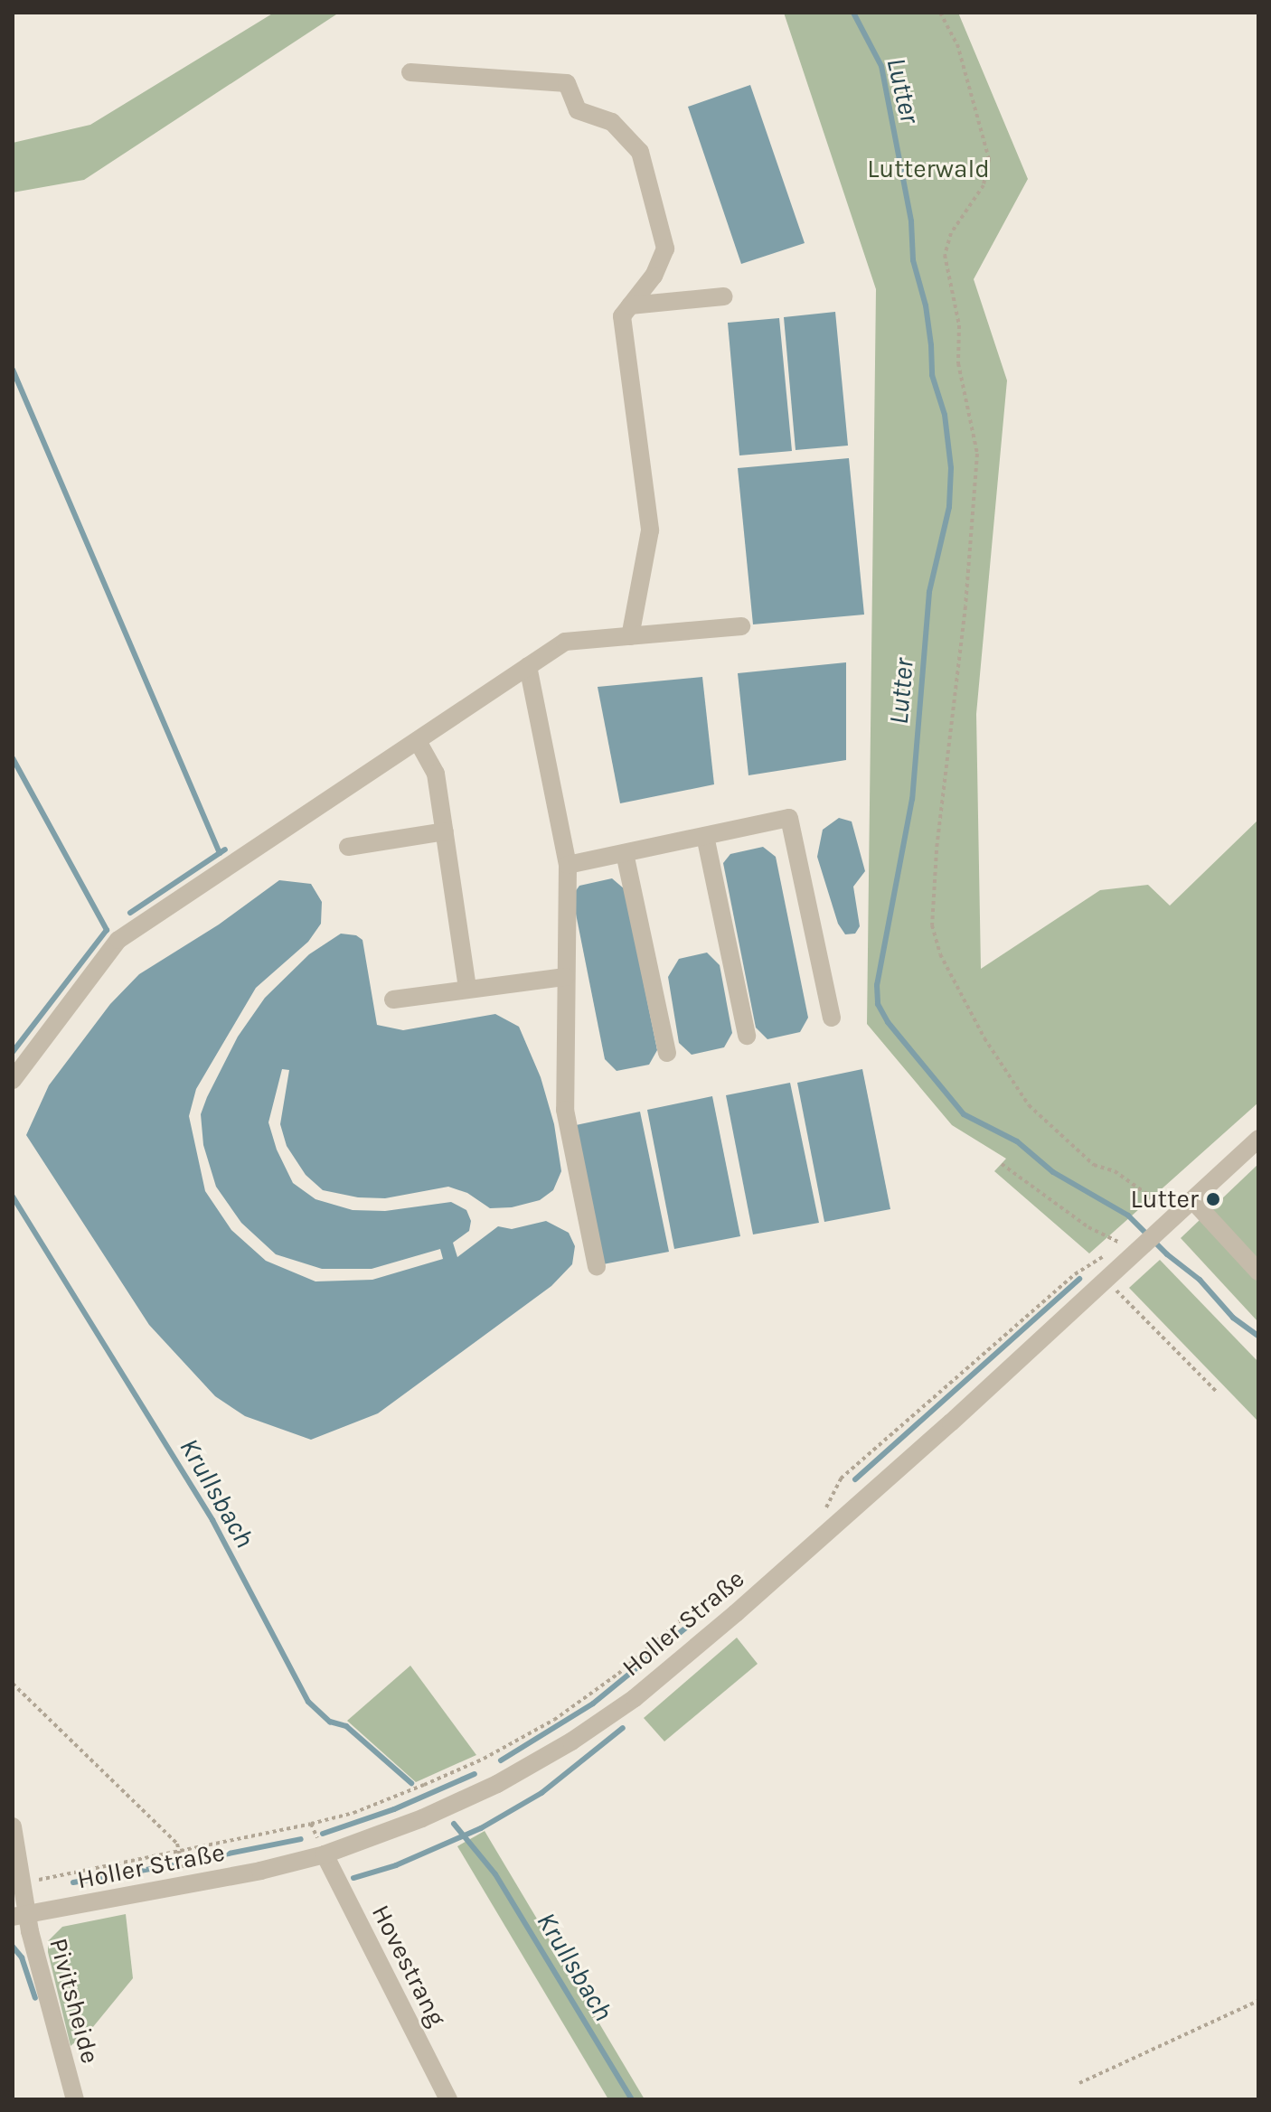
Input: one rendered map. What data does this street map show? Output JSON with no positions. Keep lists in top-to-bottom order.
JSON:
{
  "streets": {
    "street": ["Holler Straße", "Hovestrang", "Pivitsheide"]
  },
  "crossings": [
    ["Holler Straße", "Hovestrang"],
    ["Holler Straße", "Pivitsheide"]
  ],
  "water": ["Lutter", "Krullsbach"],
  "parks": ["Lutterwald"],
  "places": ["Lutter"]
}
